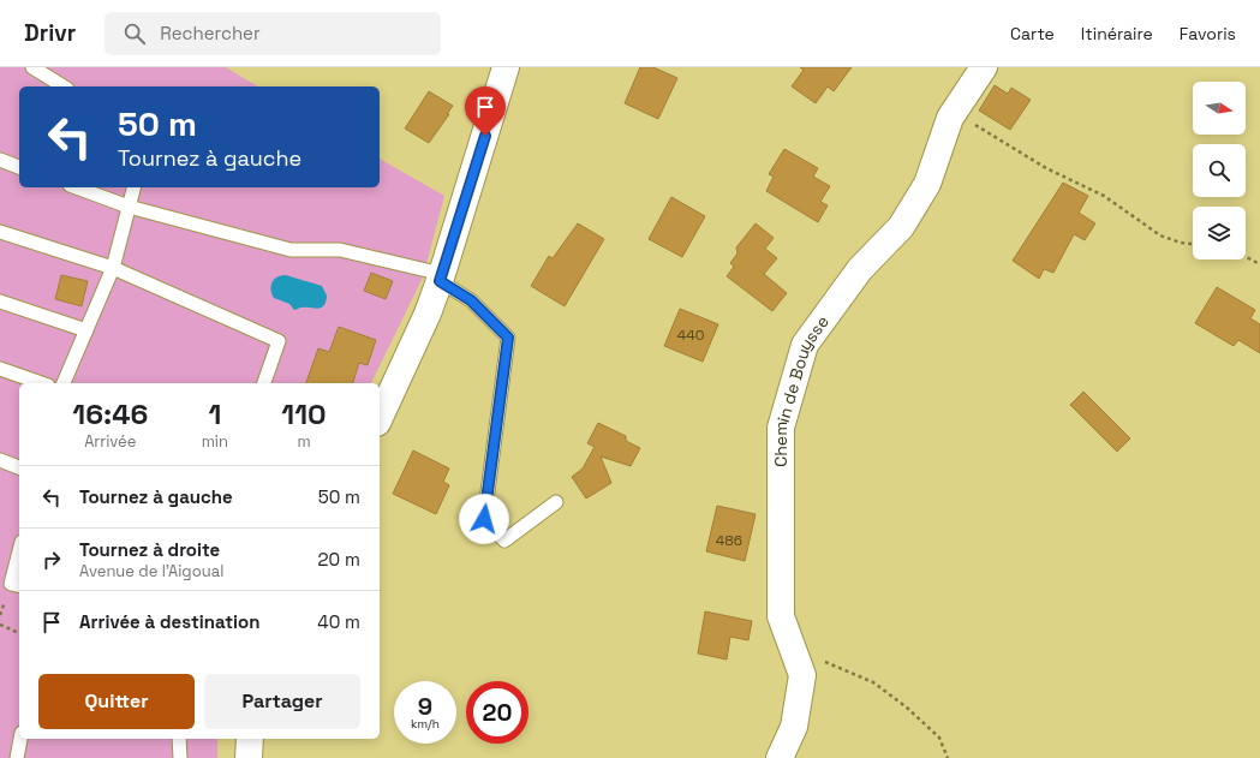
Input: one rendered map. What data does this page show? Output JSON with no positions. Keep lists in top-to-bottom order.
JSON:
{
  "streets": {
    "street": ["Chemin de Bouysse"]
  },
  "house_numbers": ["440", "486"],
  "north": "right",
  "page": {
    "header": "Drivr",
    "search": "Rechercher",
    "nav": ["Carte", "Itinéraire", "Favoris"],
    "turn": ["50 m", "Tournez à gauche"],
    "eta": [
      "16:46",
      "Arrivée",
      "1",
      "min",
      "110",
      "m"
    ],
    "list": [
      {
        "name": "Tournez à gauche",
        "value": "50 m"
      },
      {
        "name": "Tournez à droite",
        "note": "Avenue de l'Aigoual",
        "value": "20 m"
      },
      {
        "name": "Arrivée à destination",
        "value": "40 m"
      }
    ],
    "buttons": ["Quitter", "Partager"],
    "speed": "9 km/h",
    "limit": "20"
  }
}
